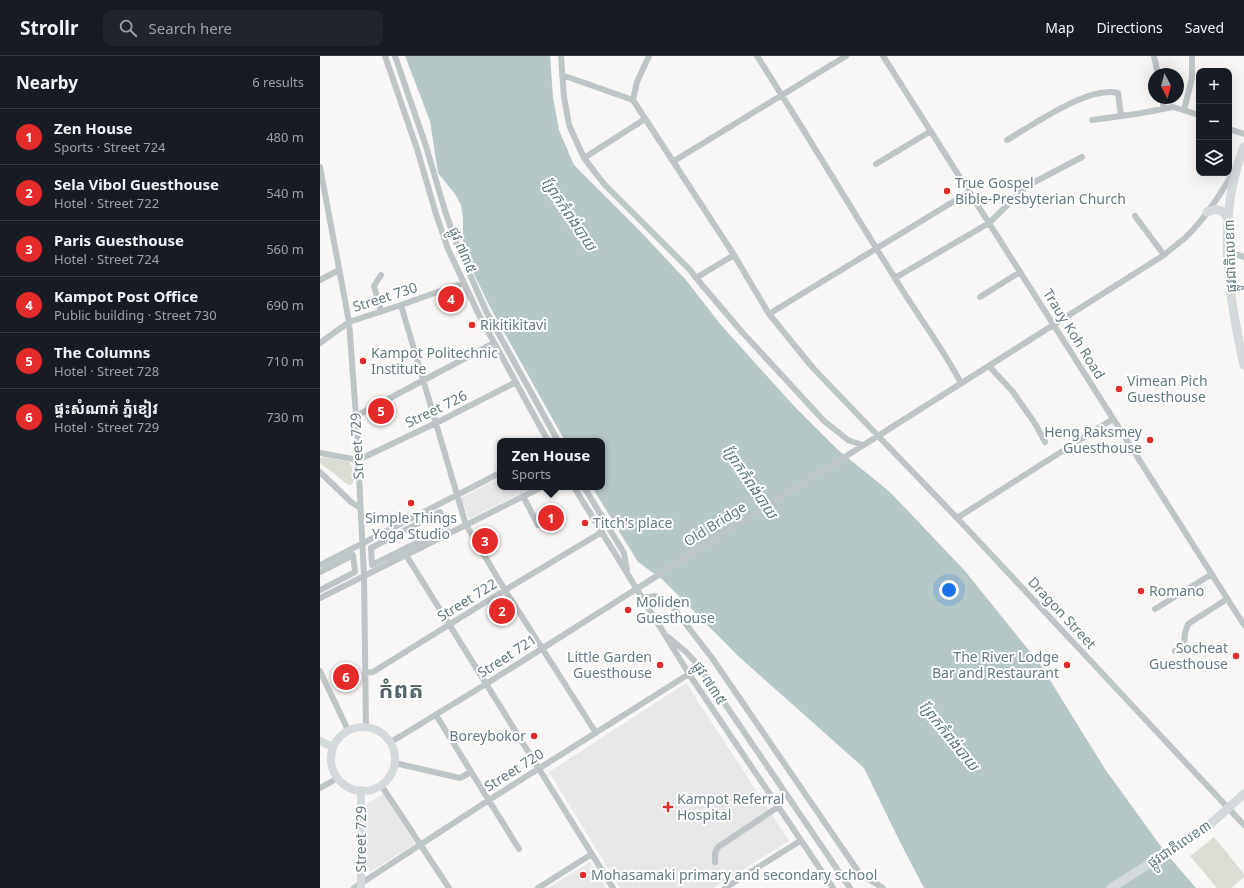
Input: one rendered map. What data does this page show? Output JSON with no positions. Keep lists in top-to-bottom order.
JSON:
{
  "streets": {
    "highway": ["ផ្លូវជាតិលេខ៣"],
    "main road": ["Street 729"],
    "street": [
      "ផ្លូវ ៧៣៥",
      "Street 730",
      "Trauy Koh Road",
      "Street 726",
      "Old Bridge",
      "Street 722",
      "Dragon Street",
      "Street 721",
      "Street 720"
    ]
  },
  "crossings": [
    ["ផ្លូវ ៧៣៥", "Street 730"],
    ["ផ្លូវ ៧៣៥", "Street 726"],
    ["ផ្លូវ ៧៣៥", "Old Bridge"],
    ["ផ្លូវ ៧៣៥", "Street 722"],
    ["ផ្លូវ ៧៣៥", "Street 721"],
    ["ផ្លូវ ៧៣៥", "Street 720"],
    ["ផ្លូវជាតិលេខ៣", "Old Bridge"],
    ["ផ្លូវជាតិលេខ៣", "Dragon Street"],
    ["Street 730", "Street 729"],
    ["Trauy Koh Road", "Old Bridge"],
    ["Street 726", "Street 729"],
    ["Street 729", "Street 722"],
    ["Street 729", "Street 721"],
    ["Street 729", "Street 720"],
    ["Old Bridge", "Dragon Street"],
    ["Old Bridge", "Street 721"]
  ],
  "districts": ["កំពត"],
  "water": ["ព្រែកកំពង់បាយ"],
  "places": {
    "other": [
      "True Gospel Bible-Presbyterian Church",
      "Rikitikitavi",
      "Kampot Politechnic Institute",
      "Vimean Pich Guesthouse",
      "Heng Raksmey Guesthouse",
      "Simple Things Yoga Studio",
      "Titch's place",
      "Romano",
      "Moliden Guesthouse",
      "Socheat Guesthouse",
      "Little Garden Guesthouse",
      "The River Lodge Bar and Restaurant",
      "Boreybokor",
      "Mohasamaki primary and secondary school"
    ],
    "health": ["Kampot Referral Hospital"]
  },
  "north": "bottom",
  "page": {
    "header": "Strollr",
    "search": "Search here",
    "nav": ["Map", "Directions", "Saved"],
    "heading": ["Nearby", "6 results"],
    "map_buttons": ["+", "−"],
    "list": [
      {
        "mark": "1",
        "name": "Zen House",
        "note": "Sports · Street 724",
        "value": "480 m"
      },
      {
        "mark": "2",
        "name": "Sela Vibol Guesthouse",
        "note": "Hotel · Street 722",
        "value": "540 m"
      },
      {
        "mark": "3",
        "name": "Paris Guesthouse",
        "note": "Hotel · Street 724",
        "value": "560 m"
      },
      {
        "mark": "4",
        "name": "Kampot Post Office",
        "note": "Public building · Street 730",
        "value": "690 m"
      },
      {
        "mark": "5",
        "name": "The Columns",
        "note": "Hotel · Street 728",
        "value": "710 m"
      },
      {
        "mark": "6",
        "name": "ផ្ទះសំណាក់ ភ្នំខៀវ",
        "note": "Hotel · Street 729",
        "value": "730 m"
      }
    ],
    "pins": [
      "4",
      "5",
      "1",
      "3",
      "2",
      "6"
    ],
    "popup": ["Zen House", "Sports"]
  }
}
